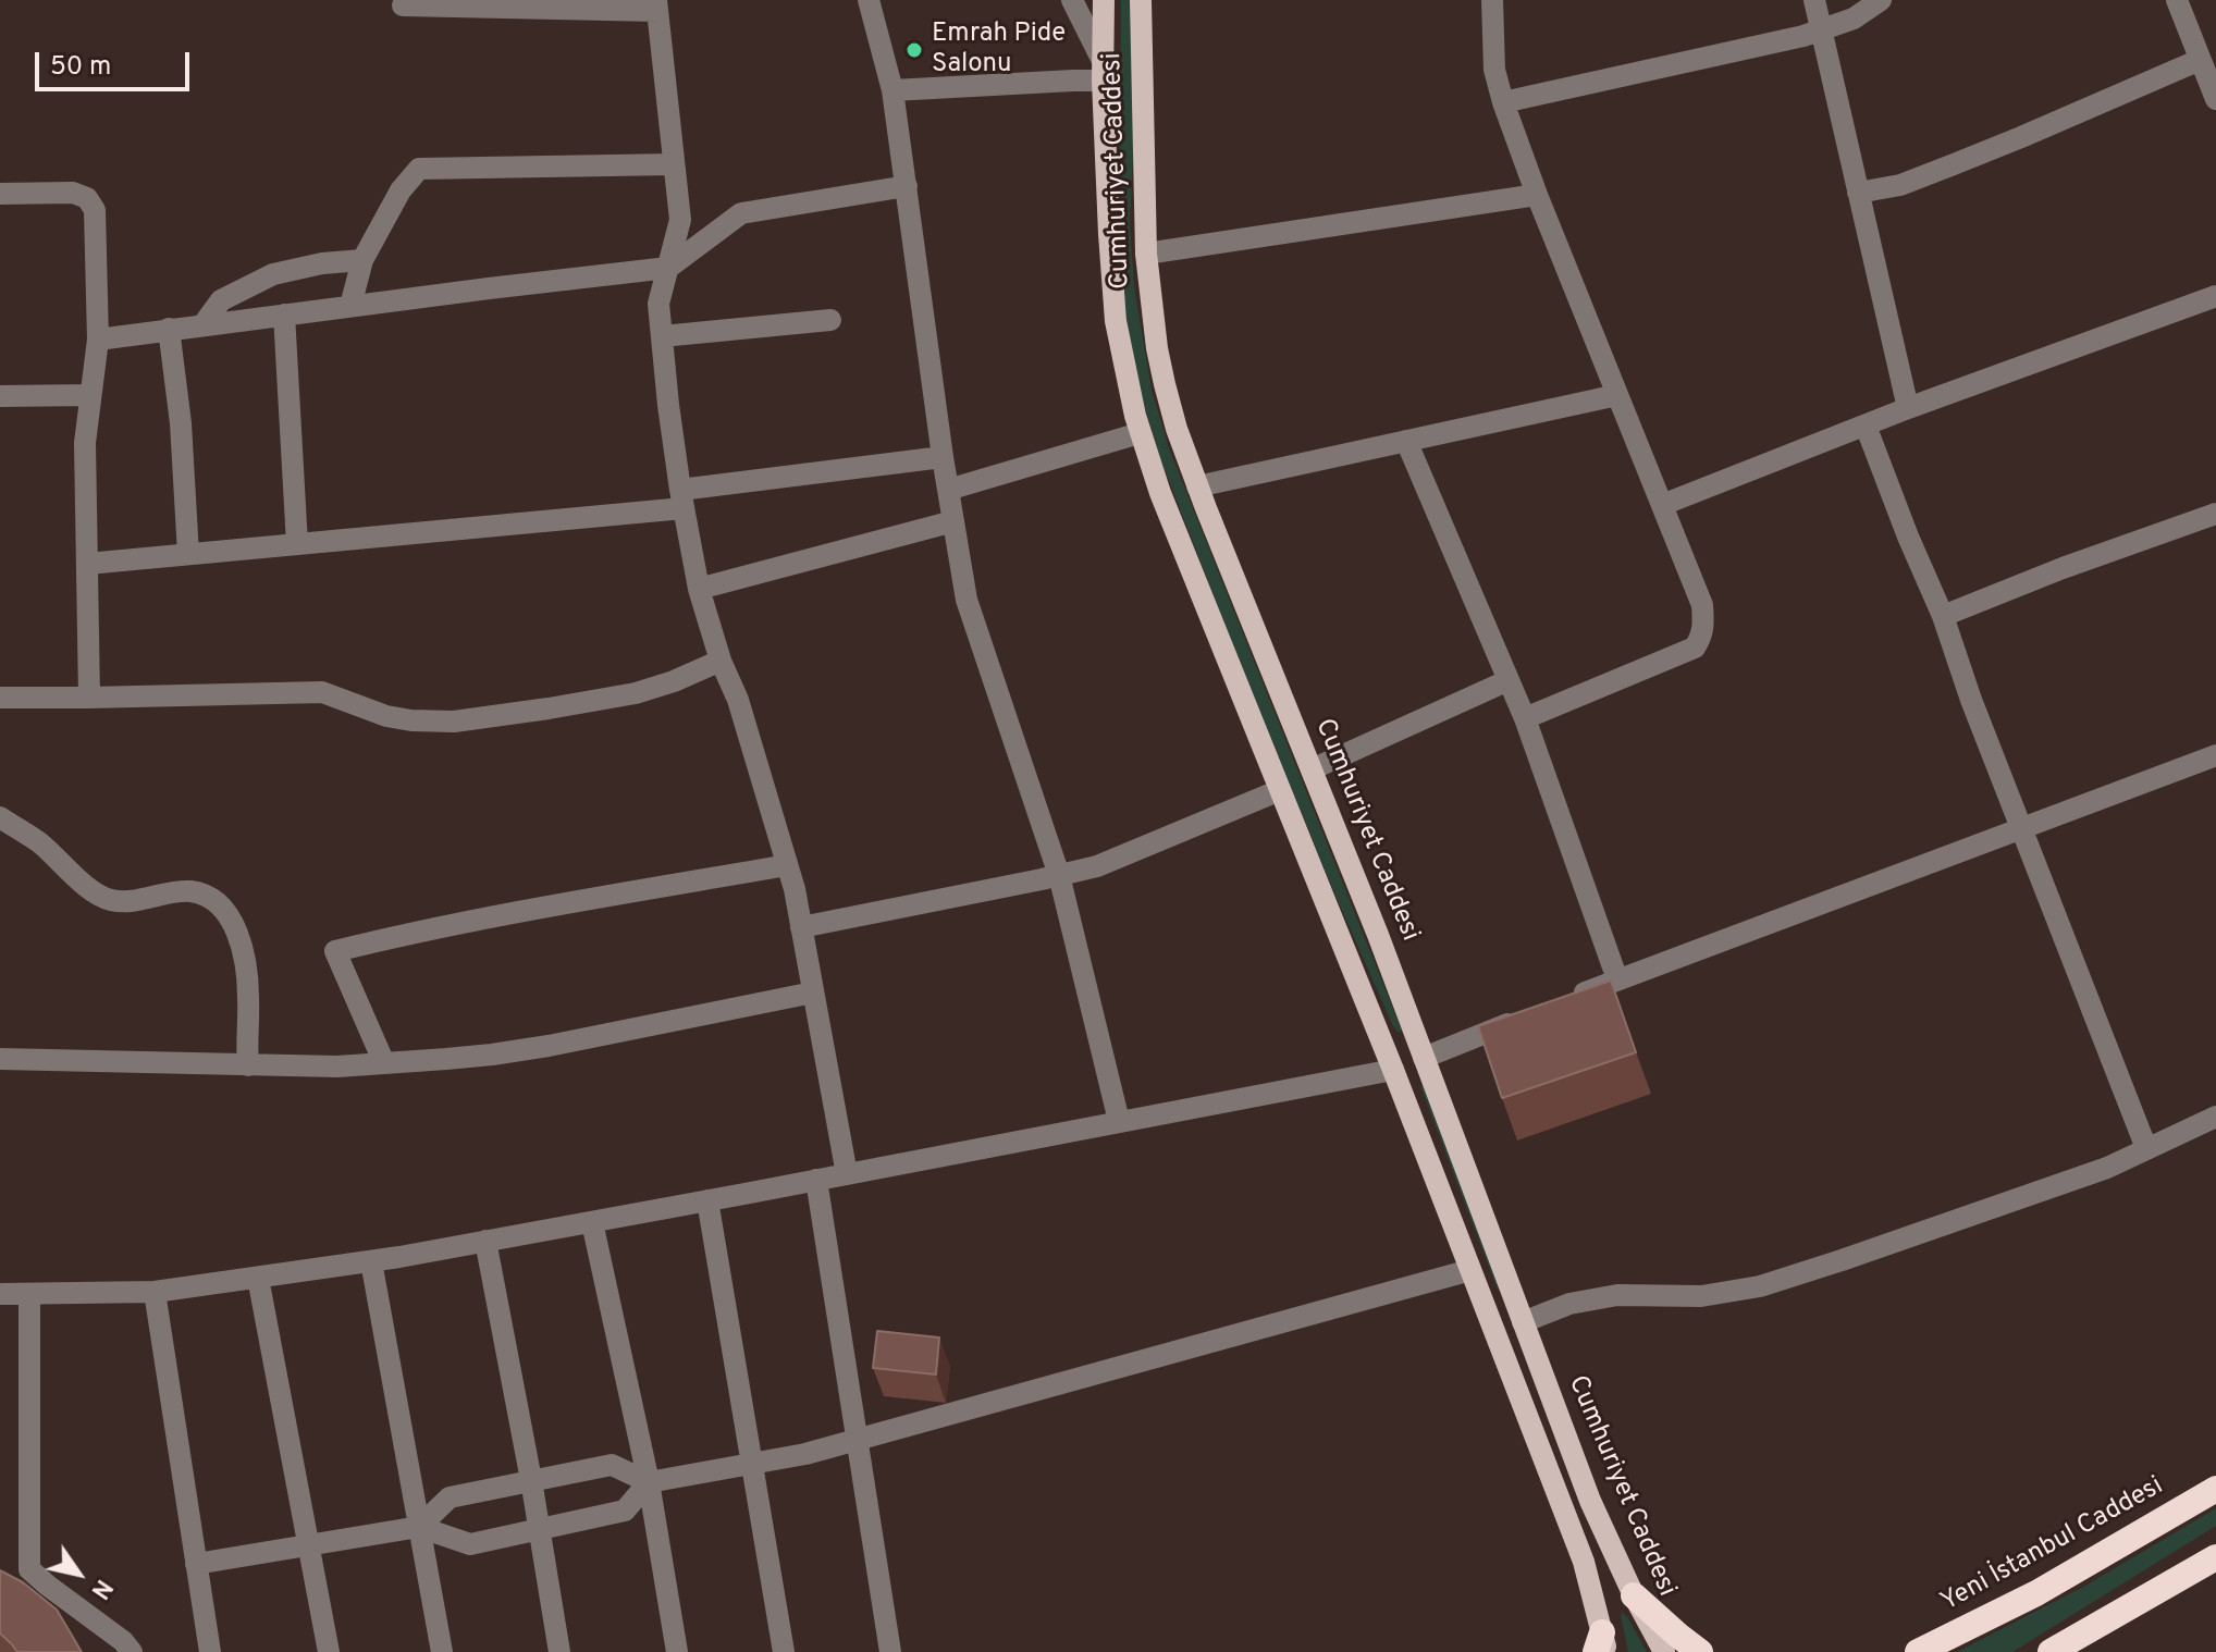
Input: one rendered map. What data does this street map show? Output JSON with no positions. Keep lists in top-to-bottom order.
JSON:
{
  "streets": {
    "highway": ["Yeni İstanbul Caddesi"],
    "main road": ["Cumhuriyet Caddesi"]
  },
  "places": ["Emrah Pide Salonu"],
  "scale_bar": "50 m",
  "north": "bottom right"
}
